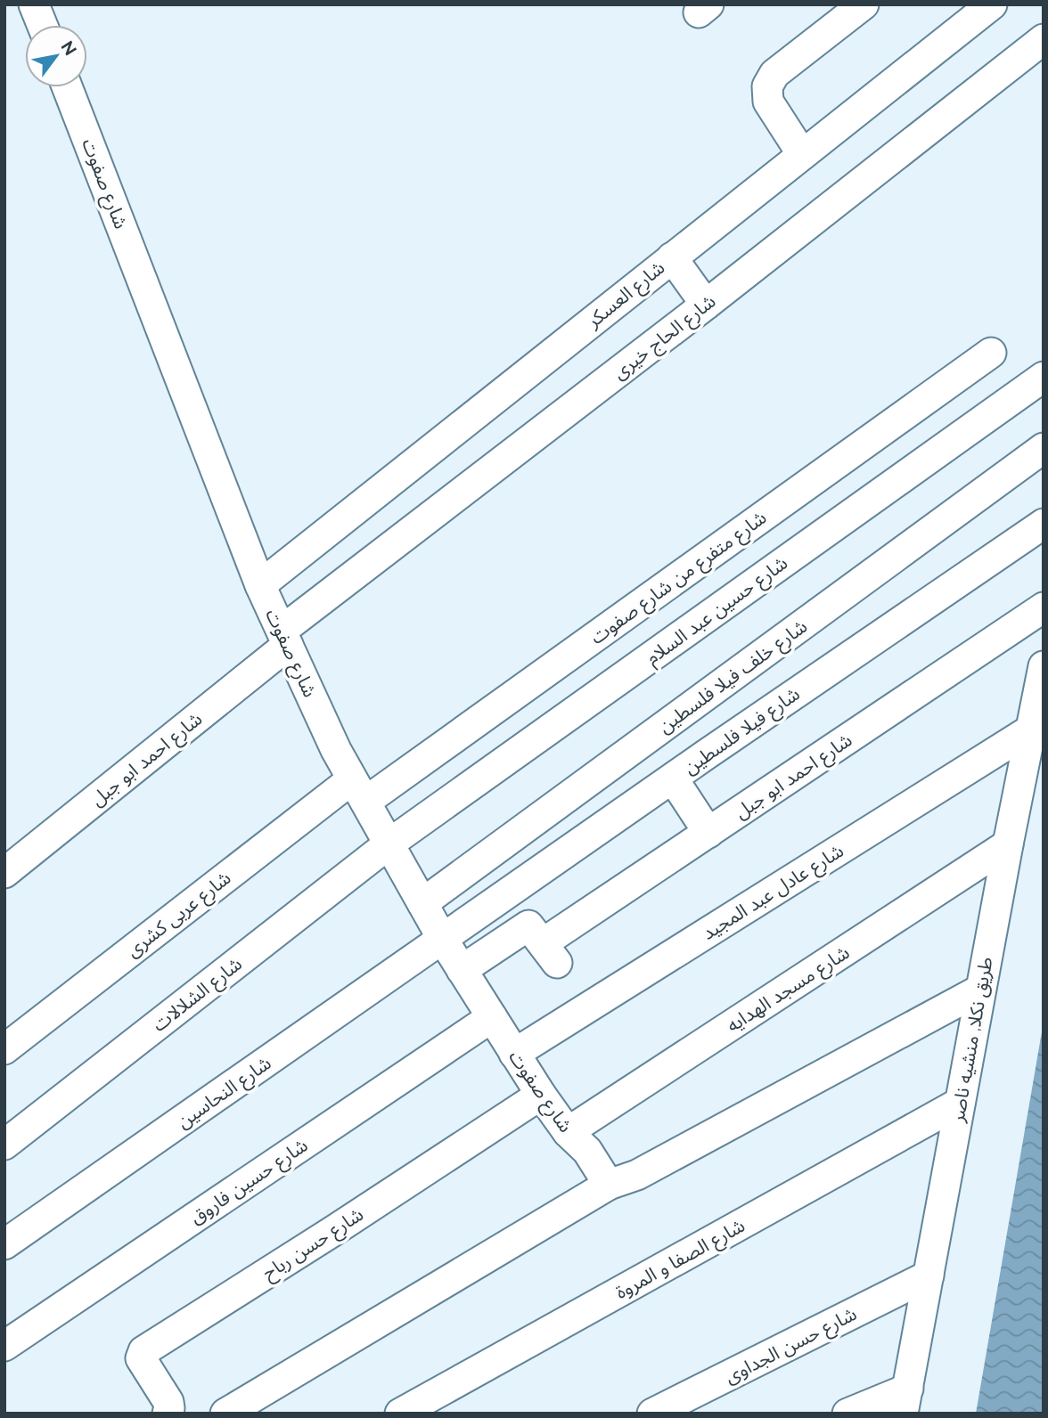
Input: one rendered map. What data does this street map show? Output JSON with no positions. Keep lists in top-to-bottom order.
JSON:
{
  "streets": {
    "street": [
      "شارع صفوت",
      "شارع العسكر",
      "شارع الحاج خيرى",
      "شارع متفرع من شارع صفوت",
      "شارع حسين عبد السلام",
      "شارع خلف فيلا فلسطين",
      "شارع فيلا فلسطين",
      "شارع احمد ابو جبل",
      "شارع عادل عبد المجيد",
      "شارع عربى كشرى",
      "شارع مسجد الهدايه",
      "شارع الشلالات",
      "طريق نكلا, منشيه ناصر",
      "شارع النحاسين",
      "شارع حسين فاروق",
      "شارع حسن رباح",
      "شارع الصفا و المروة",
      "شارع حسن الجداوى"
    ]
  },
  "crossings": [
    ["شارع صفوت", "شارع العسكر"],
    ["شارع صفوت", "شارع الحاج خيرى"],
    ["شارع صفوت", "شارع متفرع من شارع صفوت"],
    ["شارع صفوت", "شارع حسين عبد السلام"],
    ["شارع صفوت", "شارع خلف فيلا فلسطين"],
    ["شارع صفوت", "شارع فيلا فلسطين"],
    ["شارع صفوت", "شارع احمد ابو جبل"],
    ["شارع صفوت", "شارع عادل عبد المجيد"],
    ["شارع صفوت", "شارع عربى كشرى"],
    ["شارع صفوت", "شارع مسجد الهدايه"],
    ["شارع صفوت", "شارع الشلالات"],
    ["شارع صفوت", "شارع النحاسين"],
    ["شارع صفوت", "شارع حسين فاروق"],
    ["شارع صفوت", "شارع حسن رباح"],
    ["شارع الحاج خيرى", "شارع احمد ابو جبل"],
    ["شارع متفرع من شارع صفوت", "شارع عربى كشرى"],
    ["شارع حسين عبد السلام", "شارع الشلالات"],
    ["شارع فيلا فلسطين", "شارع النحاسين"],
    ["شارع عادل عبد المجيد", "طريق نكلا, منشيه ناصر"],
    ["شارع مسجد الهدايه", "طريق نكلا, منشيه ناصر"],
    ["طريق نكلا, منشيه ناصر", "شارع الصفا و المروة"],
    ["طريق نكلا, منشيه ناصر", "شارع حسن الجداوى"]
  ],
  "north": "top right"
}
